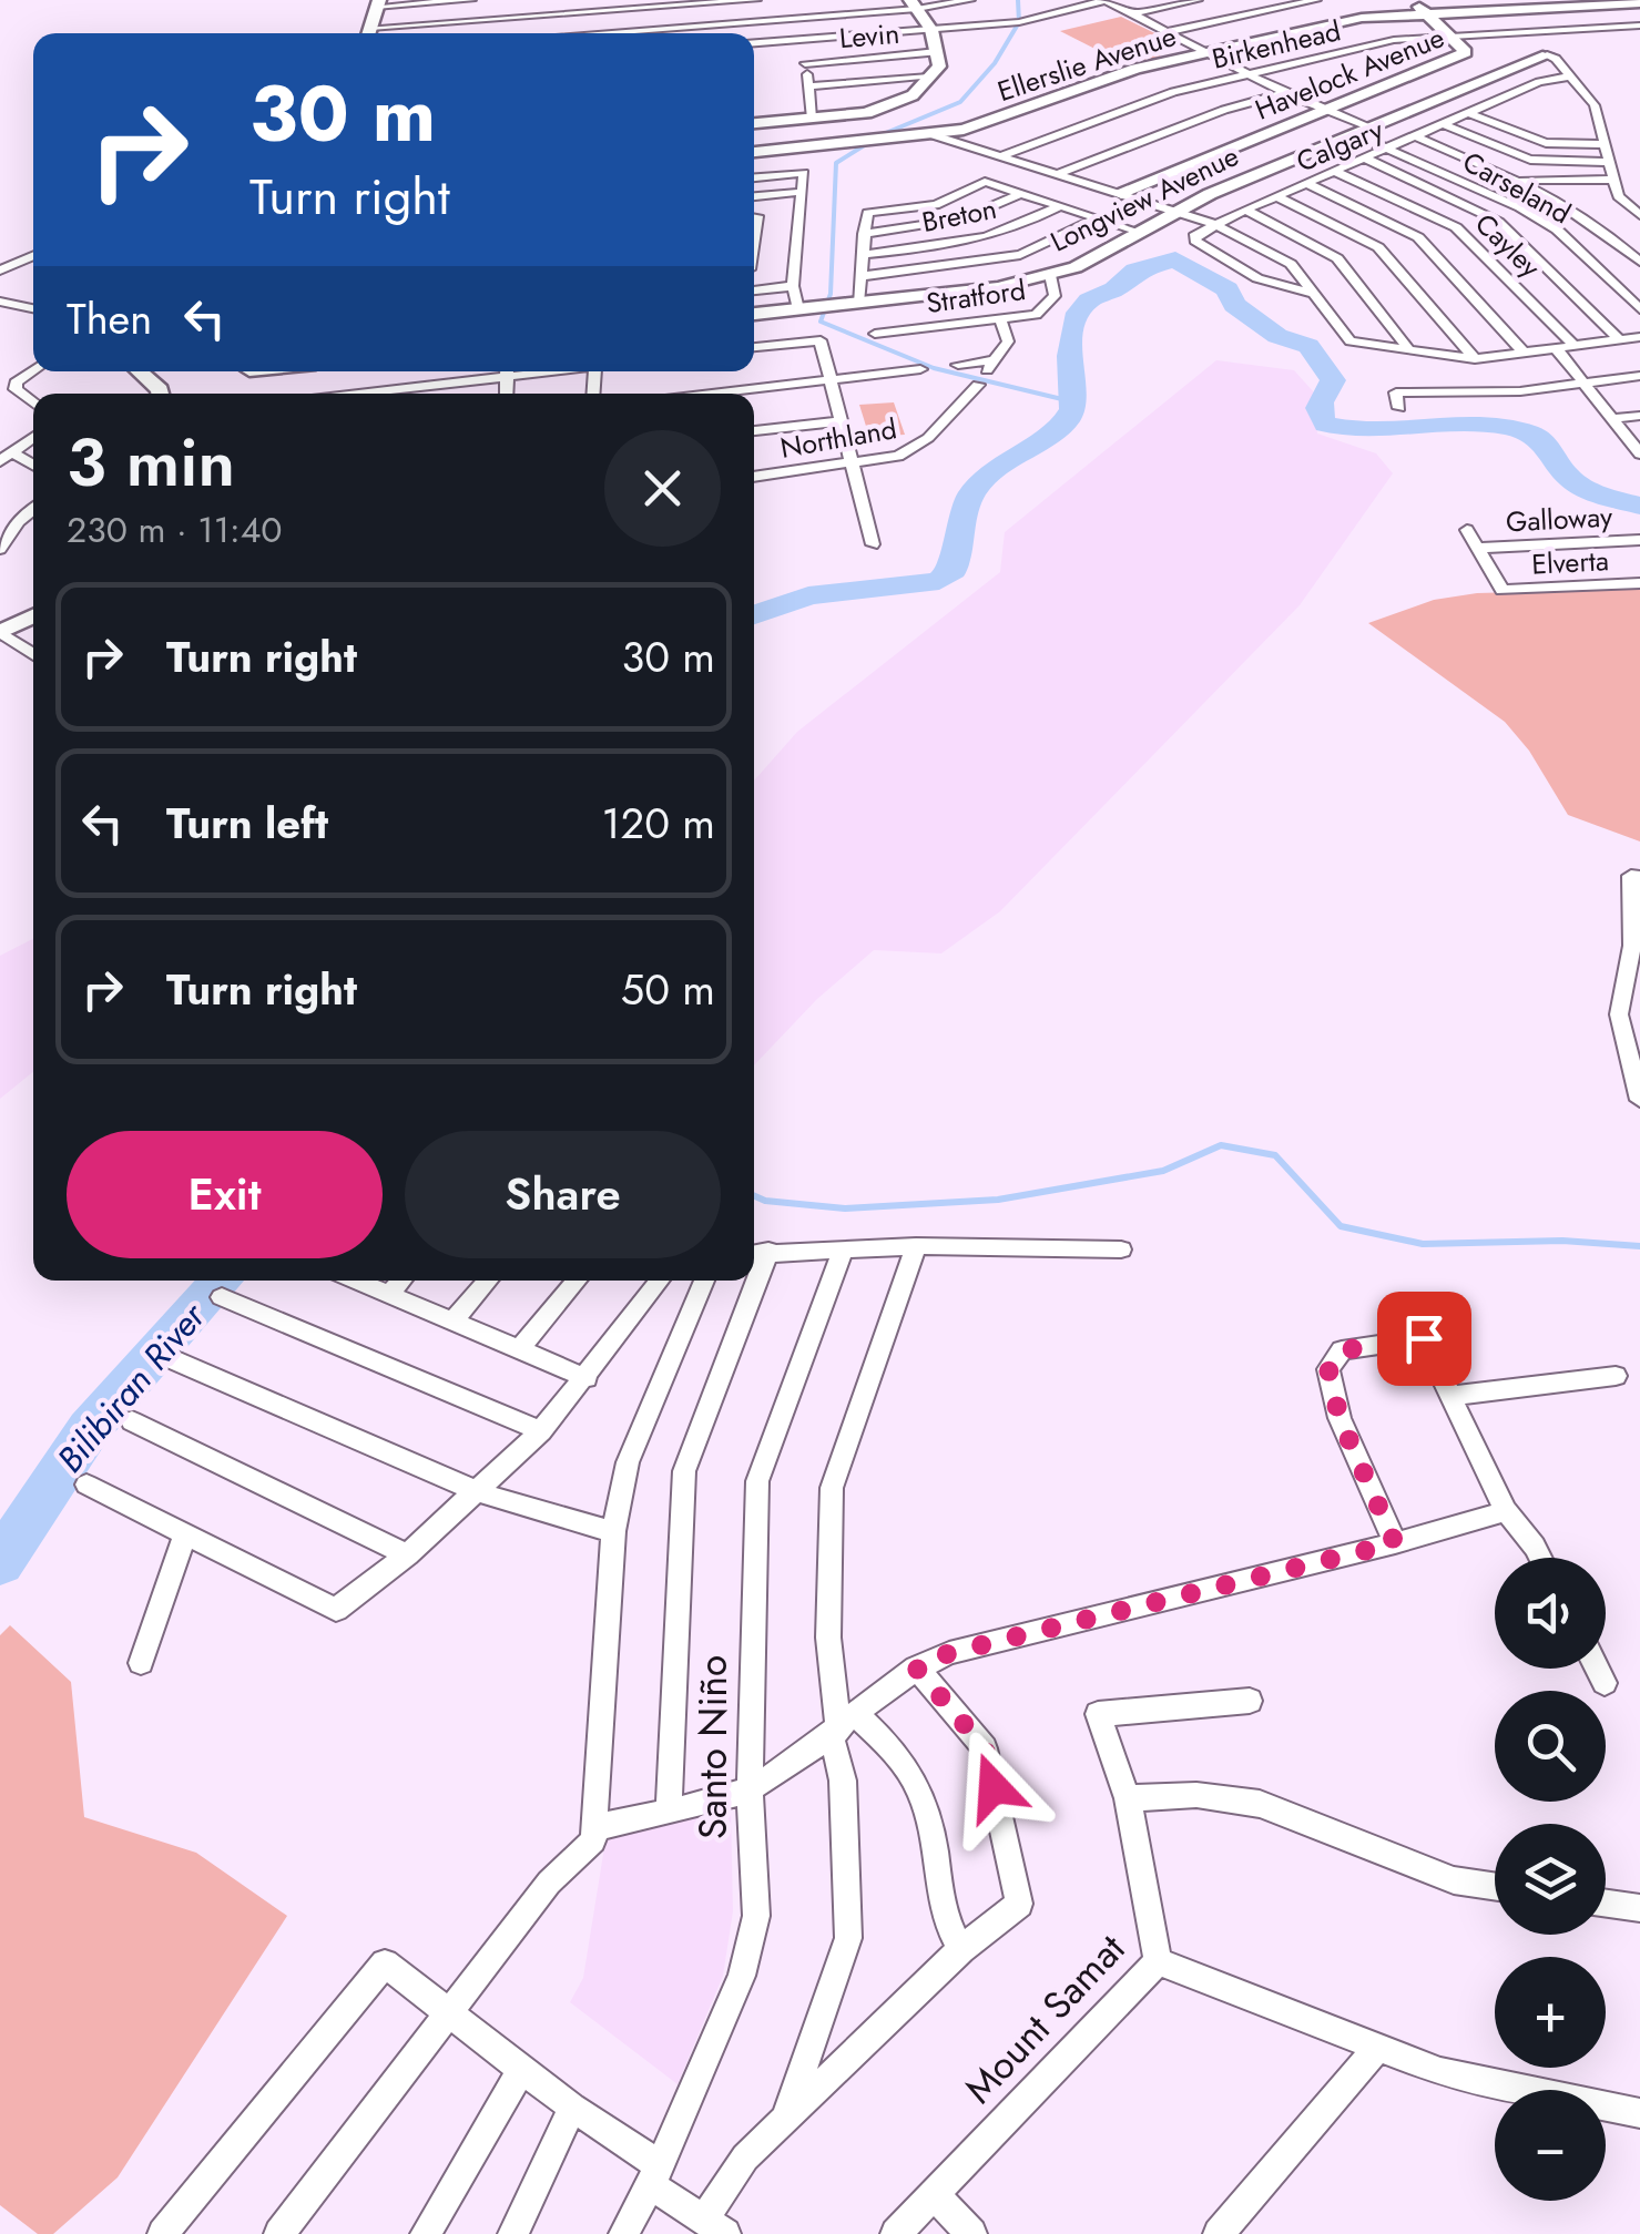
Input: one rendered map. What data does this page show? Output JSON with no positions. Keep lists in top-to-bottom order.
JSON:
{
  "streets": {
    "street": [
      "Levin",
      "Birkenhead",
      "Ellerslie Avenue",
      "Havelock Avenue",
      "Calgary",
      "Carseland",
      "Longview Avenue",
      "Breton",
      "Cayley",
      "Stratford",
      "Northland",
      "Galloway",
      "Elverta",
      "Santo Niño",
      "Mount Samat"
    ]
  },
  "crossings": [
    ["Birkenhead", "Havelock Avenue"],
    ["Birkenhead", "Carseland"],
    ["Ellerslie Avenue", "Havelock Avenue"],
    ["Ellerslie Avenue", "Carseland"],
    ["Havelock Avenue", "Carseland"],
    ["Calgary", "Carseland"],
    ["Calgary", "Cayley"],
    ["Carseland", "Longview Avenue"],
    ["Longview Avenue", "Stratford"],
    ["Galloway", "Elverta"]
  ],
  "water": ["Bilibiran River"],
  "page": {
    "turn": ["30 m", "Turn right"],
    "then": "Then",
    "heading": ["3 min", "230 m · 11:40"],
    "list": [
      {
        "name": "Turn right",
        "value": "30 m"
      },
      {
        "name": "Turn left",
        "value": "120 m"
      },
      {
        "name": "Turn right",
        "value": "50 m"
      }
    ],
    "buttons": ["Exit", "Share"],
    "map_buttons": ["+", "−"]
  }
}
